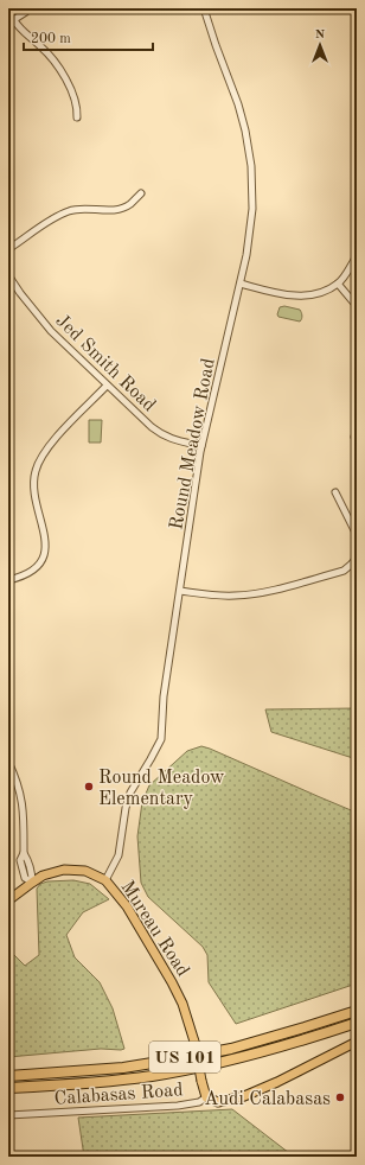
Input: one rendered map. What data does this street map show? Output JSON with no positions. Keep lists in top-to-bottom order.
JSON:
{
  "streets": {
    "highway": ["US 101"],
    "main road": ["Mureau Road", "Calabasas Road"],
    "street": ["Jed Smith Road", "Round Meadow Road"]
  },
  "crossings": [
    ["Jed Smith Road", "Round Meadow Road"],
    ["Round Meadow Road", "Mureau Road"],
    ["Mureau Road", "Calabasas Road"]
  ],
  "places": ["Round Meadow Elementary", "Audi Calabasas"],
  "scale_bar": "200 m",
  "north": "top"
}
